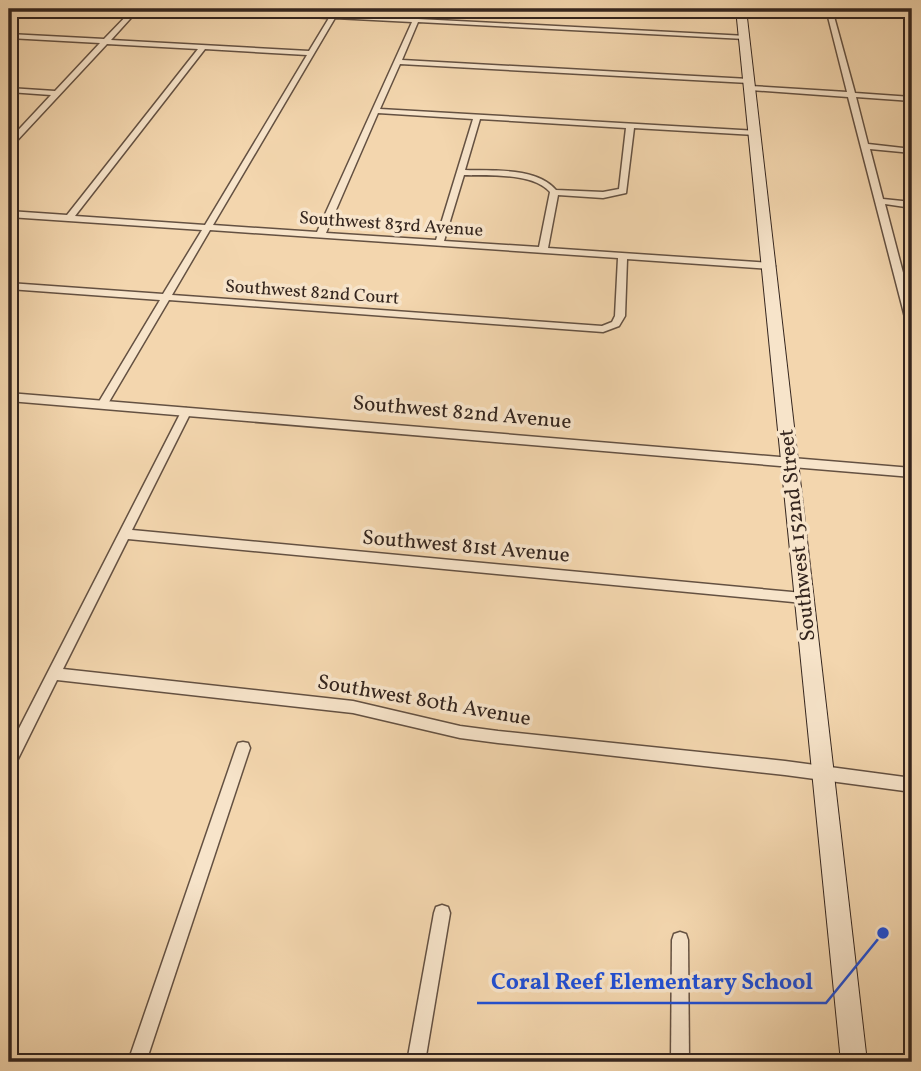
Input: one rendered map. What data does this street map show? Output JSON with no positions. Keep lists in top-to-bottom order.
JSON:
{
  "streets": {
    "main road": ["Southwest 152nd Street"],
    "street": [
      "Southwest 83rd Avenue",
      "Southwest 82nd Court",
      "Southwest 82nd Avenue",
      "Southwest 81st Avenue",
      "Southwest 80th Avenue"
    ]
  },
  "crossings": [
    ["Southwest 83rd Avenue", "Southwest 82nd Court"],
    ["Southwest 83rd Avenue", "Southwest 152nd Street"],
    ["Southwest 82nd Avenue", "Southwest 152nd Street"],
    ["Southwest 152nd Street", "Southwest 81st Avenue"],
    ["Southwest 152nd Street", "Southwest 80th Avenue"]
  ],
  "places": ["Coral Reef Elementary School"]
}
